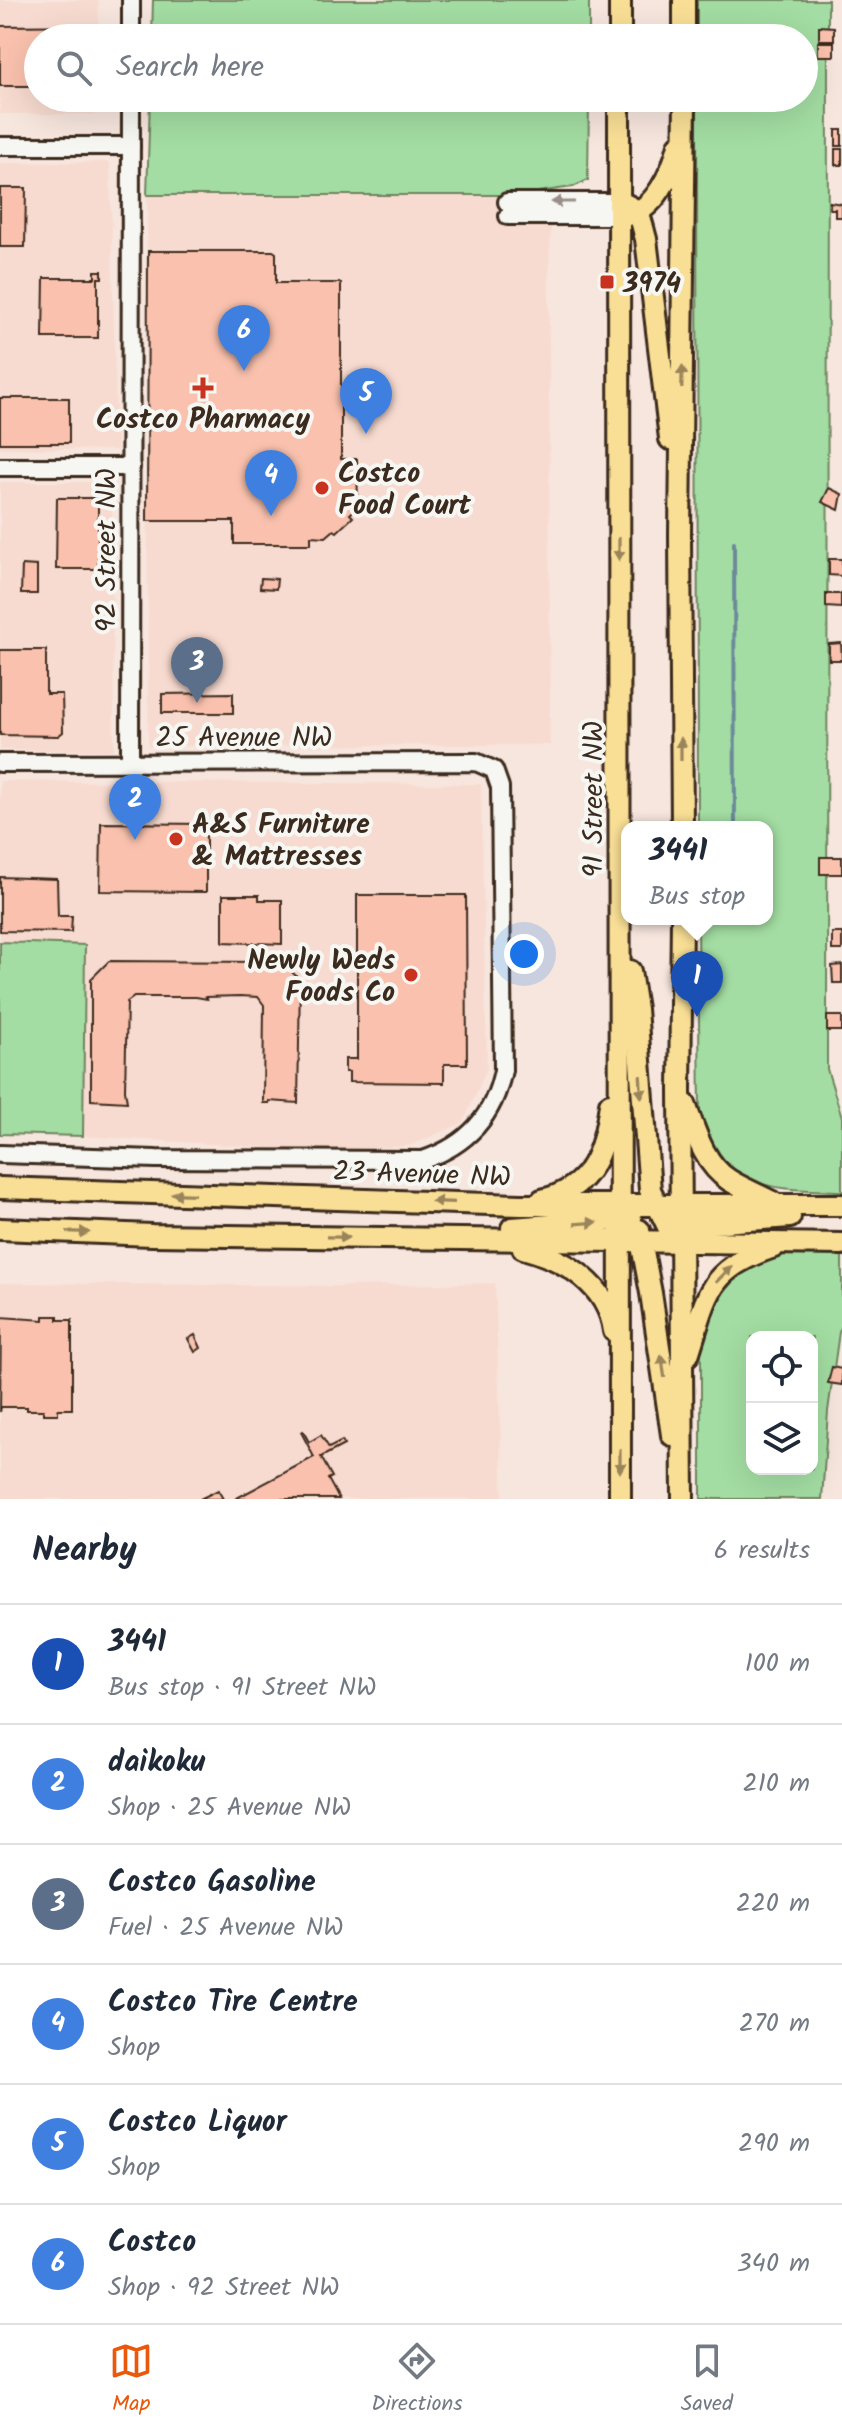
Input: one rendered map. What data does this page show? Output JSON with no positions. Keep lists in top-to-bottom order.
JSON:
{
  "streets": {
    "main road": ["91 Street NW", "23 Avenue NW"],
    "street": ["92 Street NW", "25 Avenue NW"]
  },
  "crossings": [
    ["92 Street NW", "25 Avenue NW"],
    ["25 Avenue NW", "23 Avenue NW"],
    ["91 Street NW", "23 Avenue NW"]
  ],
  "places": {
    "transit": ["3974"],
    "health": ["Costco Pharmacy"],
    "other": ["Costco Food Court", "A&S Furniture & Mattresses", "Newly Weds Foods Co"]
  },
  "page": {
    "search": "Search here",
    "pins": [
      "6",
      "5",
      "4",
      "3",
      "2",
      "1"
    ],
    "popup": ["3441", "Bus stop"],
    "heading": ["Nearby", "6 results"],
    "list": [
      {
        "mark": "1",
        "name": "3441",
        "note": "Bus stop · 91 Street NW",
        "value": "100 m"
      },
      {
        "mark": "2",
        "name": "daikoku",
        "note": "Shop · 25 Avenue NW",
        "value": "210 m"
      },
      {
        "mark": "3",
        "name": "Costco Gasoline",
        "note": "Fuel · 25 Avenue NW",
        "value": "220 m"
      },
      {
        "mark": "4",
        "name": "Costco Tire Centre",
        "note": "Shop",
        "value": "270 m"
      },
      {
        "mark": "5",
        "name": "Costco Liquor",
        "note": "Shop",
        "value": "290 m"
      },
      {
        "mark": "6",
        "name": "Costco",
        "note": "Shop · 92 Street NW",
        "value": "340 m"
      }
    ],
    "nav": ["Map", "Directions", "Saved"]
  }
}
